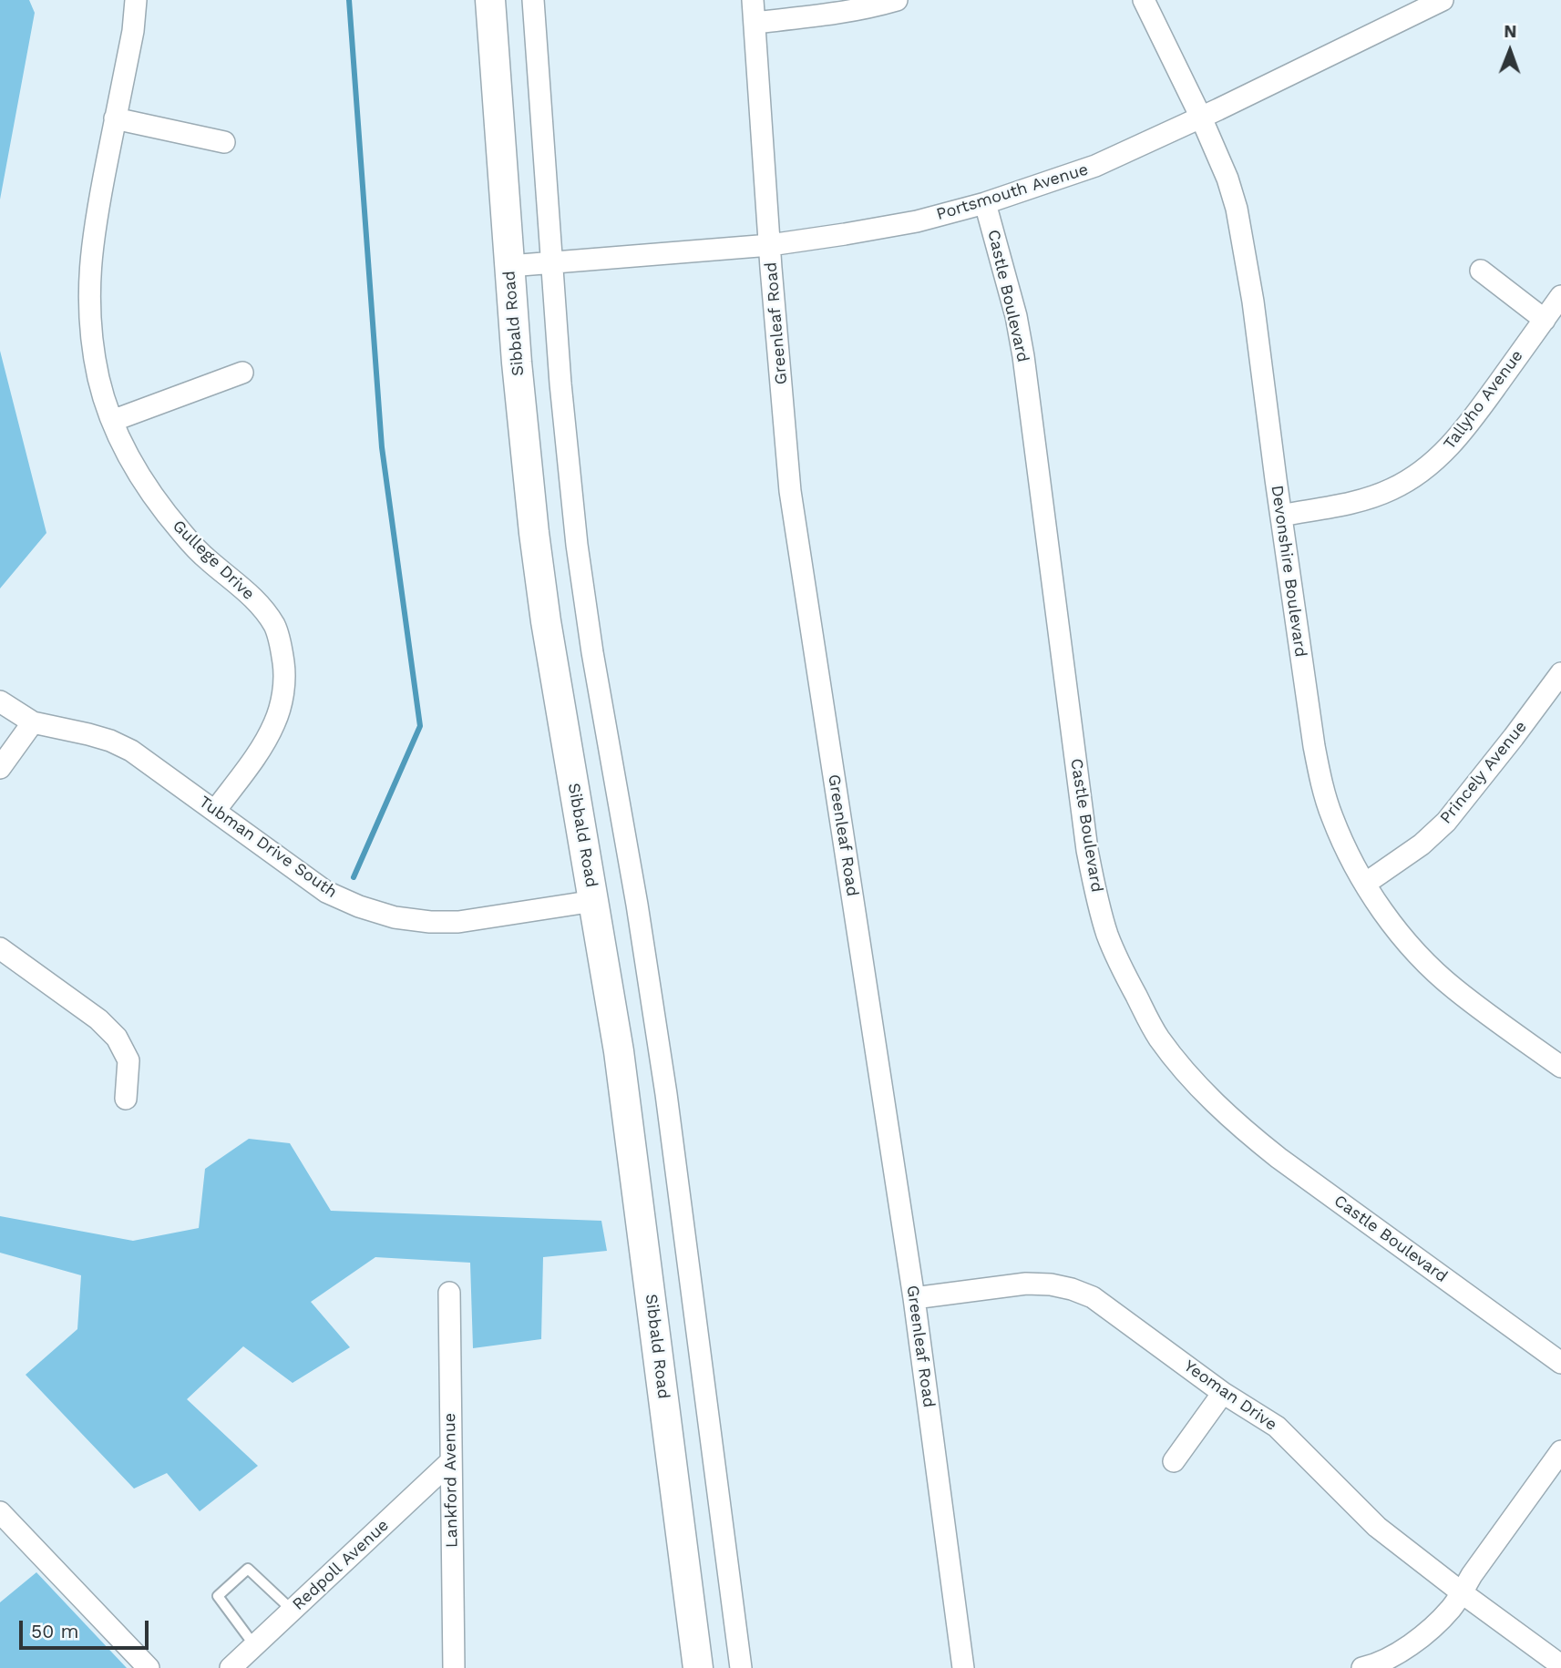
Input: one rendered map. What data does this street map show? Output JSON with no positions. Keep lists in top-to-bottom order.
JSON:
{
  "streets": {
    "street": [
      "Portsmouth Avenue",
      "Castle Boulevard",
      "Sibbald Road",
      "Greenleaf Road",
      "Tallyho Avenue",
      "Gullege Drive",
      "Devonshire Boulevard",
      "Princely Avenue",
      "Tubman Drive South",
      "Yeoman Drive",
      "Lankford Avenue",
      "Redpoll Avenue"
    ]
  },
  "crossings": [
    ["Portsmouth Avenue", "Castle Boulevard"],
    ["Portsmouth Avenue", "Sibbald Road"],
    ["Portsmouth Avenue", "Greenleaf Road"],
    ["Portsmouth Avenue", "Devonshire Boulevard"],
    ["Sibbald Road", "Tubman Drive South"],
    ["Greenleaf Road", "Yeoman Drive"],
    ["Tallyho Avenue", "Devonshire Boulevard"],
    ["Gullege Drive", "Tubman Drive South"],
    ["Devonshire Boulevard", "Princely Avenue"],
    ["Lankford Avenue", "Redpoll Avenue"]
  ],
  "scale_bar": "50 m",
  "north": "top"
}
